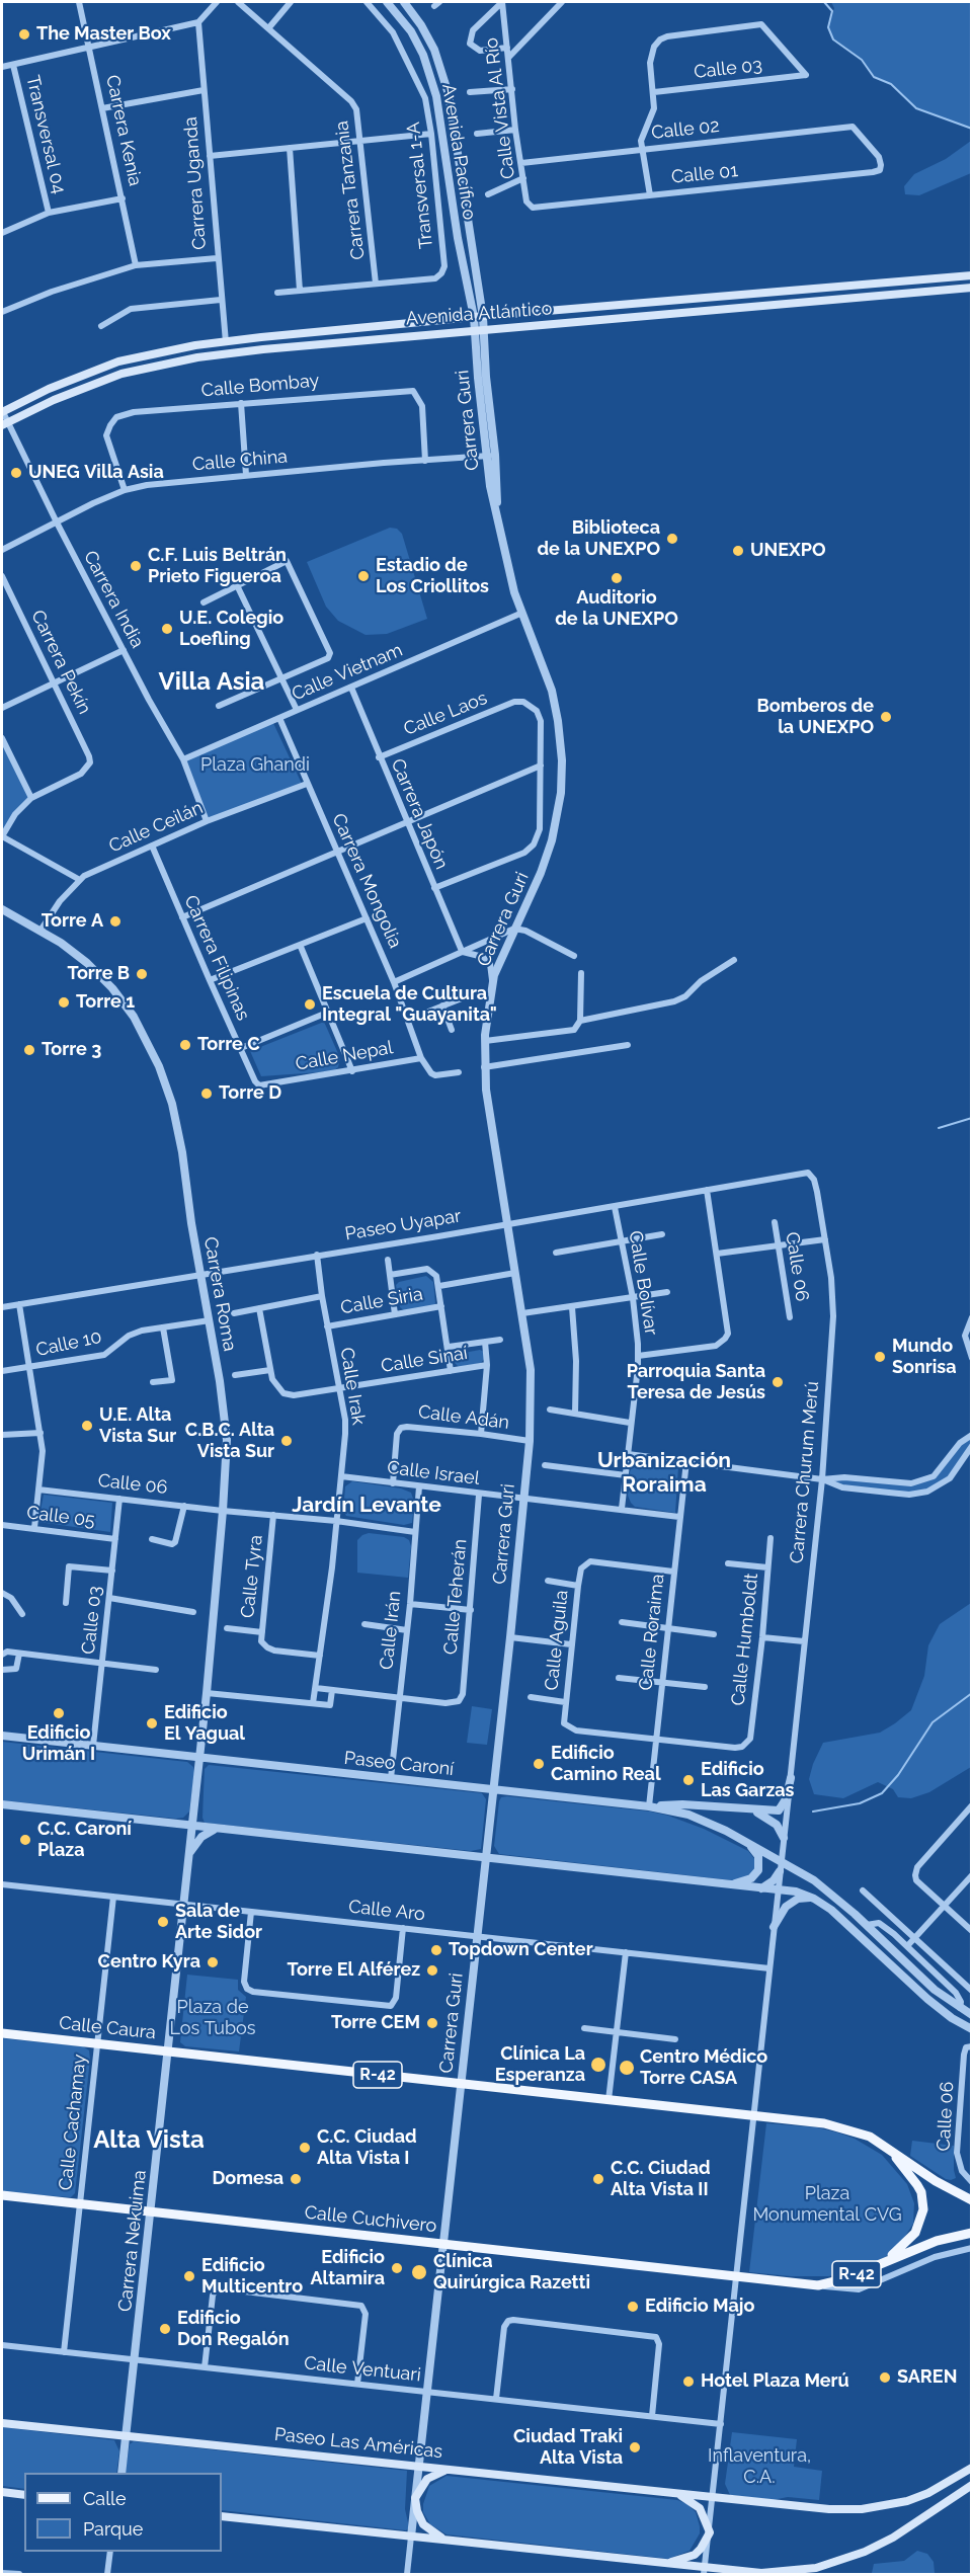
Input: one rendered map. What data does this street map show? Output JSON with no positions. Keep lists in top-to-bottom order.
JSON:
{
  "streets": {
    "main road": [
      "Avenida Atlántico",
      "Calle Caura",
      "R-42",
      "Calle Cuchivero",
      "Paseo Las Américas"
    ],
    "street": [
      "Calle 03",
      "Calle Vista Al Río",
      "Calle 02",
      "Carrera Kenia",
      "Transversal 04",
      "Avenida Pacífico",
      "Calle 01",
      "Carrera Uganda",
      "Transversal 1-A",
      "Carrera Tanzania",
      "Calle Bombay",
      "Carrera Guri",
      "Calle China",
      "Carrera India",
      "Carrera Pekín",
      "Calle Vietnam",
      "Calle Laos",
      "Carrera Japón",
      "Calle Ceilán",
      "Carrera Mongolia",
      "Carrera Filipinas",
      "Calle Nepal",
      "Paseo Uyapar",
      "Calle 06",
      "Calle Bolívar",
      "Carrera Roma",
      "Calle Siria",
      "Calle 10",
      "Calle Sinaí",
      "Calle Irak",
      "Calle Adán",
      "Carrera Churum Merú",
      "Calle Israel",
      "Calle 05",
      "Calle Tyra",
      "Calle Teherán",
      "Calle Irán",
      "Calle Roraima",
      "Calle Humboldt",
      "Calle Aguila",
      "Paseo Caroní",
      "Calle Aro",
      "Calle Cachamay",
      "Carrera Nekuima",
      "Calle Ventuari"
    ]
  },
  "crossings": [
    ["Calle 03", "Calle 06"],
    ["Calle 03", "Calle 05"],
    ["Calle 03", "Paseo Caroní"],
    ["Calle Vista Al Río", "Calle 02"],
    ["Calle Vista Al Río", "Calle 01"],
    ["Calle 02", "Calle 01"],
    ["Avenida Pacífico", "Avenida Atlántico"],
    ["Avenida Pacífico", "Carrera Guri"],
    ["Carrera Uganda", "Avenida Atlántico"],
    ["Transversal 1-A", "Carrera Tanzania"],
    ["Avenida Atlántico", "Carrera Guri"],
    ["Avenida Atlántico", "Carrera India"],
    ["Calle Bombay", "Calle China"],
    ["Carrera Guri", "Calle China"],
    ["Carrera Guri", "Calle Vietnam"],
    ["Carrera Guri", "Paseo Uyapar"],
    ["Carrera Guri", "Calle Adán"],
    ["Carrera Guri", "Calle Israel"],
    ["Carrera Guri", "Paseo Caroní"],
    ["Carrera Guri", "Calle Aro"],
    ["Carrera Guri", "Calle Caura"],
    ["Carrera Guri", "Calle Cuchivero"],
    ["Carrera Guri", "Calle Ventuari"],
    ["Carrera Guri", "Paseo Las Américas"],
    ["Calle China", "Carrera India"],
    ["Carrera India", "Calle Vietnam"],
    ["Carrera India", "Calle Ceilán"],
    ["Calle Vietnam", "Carrera Japón"],
    ["Calle Vietnam", "Carrera Mongolia"],
    ["Calle Laos", "Carrera Japón"],
    ["Calle Ceilán", "Carrera Mongolia"],
    ["Calle Ceilán", "Carrera Filipinas"],
    ["Calle Ceilán", "Carrera Roma"],
    ["Carrera Mongolia", "Calle Nepal"],
    ["Carrera Filipinas", "Calle Nepal"],
    ["Paseo Uyapar", "Calle Bolívar"],
    ["Paseo Uyapar", "Carrera Roma"],
    ["Paseo Uyapar", "Calle Irak"],
    ["Paseo Uyapar", "Carrera Churum Merú"],
    ["Calle 06", "Carrera Roma"],
    ["Calle 06", "Calle Irak"],
    ["Calle 06", "Calle Tyra"],
    ["Calle 06", "Calle Irán"],
    ["Calle Bolívar", "Calle Israel"],
    ["Carrera Roma", "Calle 10"],
    ["Carrera Roma", "Paseo Caroní"],
    ["Carrera Roma", "Carrera Nekuima"],
    ["Calle Siria", "Calle Irak"],
    ["Calle Sinaí", "Calle Irak"],
    ["Calle Irak", "Calle Israel"],
    ["Calle Irak", "Calle Tyra"],
    ["Calle Adán", "Calle Israel"],
    ["Carrera Churum Merú", "Paseo Caroní"],
    ["Calle Israel", "Calle Teherán"],
    ["Calle Israel", "Calle Irán"],
    ["Calle Israel", "Calle Roraima"],
    ["Calle Teherán", "Calle Irán"],
    ["Calle Irán", "Paseo Caroní"],
    ["Calle Roraima", "Calle Humboldt"],
    ["Calle Roraima", "Calle Aguila"],
    ["Calle Roraima", "Paseo Caroní"],
    ["Calle Humboldt", "Calle Aguila"],
    ["Paseo Caroní", "Carrera Nekuima"],
    ["Calle Aro", "Calle Cachamay"],
    ["Calle Aro", "Carrera Nekuima"],
    ["Calle Caura", "R-42"],
    ["Calle Caura", "Calle Cachamay"],
    ["Calle Caura", "Calle Cuchivero"],
    ["Calle Caura", "Carrera Nekuima"],
    ["R-42", "Calle Cuchivero"],
    ["Calle Cachamay", "Calle Cuchivero"],
    ["Calle Cachamay", "Calle Ventuari"],
    ["Calle Cuchivero", "Carrera Nekuima"],
    ["Carrera Nekuima", "Calle Ventuari"],
    ["Carrera Nekuima", "Paseo Las Américas"]
  ],
  "districts": [
    "Villa Asia",
    "Urbanización Roraima",
    "Jardín Levante",
    "Alta Vista"
  ],
  "parks": [
    "Plaza Ghandi",
    "Plaza de Los Tubos",
    "Plaza Monumental CVG",
    "Inflaventura, C.A."
  ],
  "places": [
    "The Master Box",
    "UNEG Villa Asia",
    "Biblioteca de la UNEXPO",
    "UNEXPO",
    "C.F. Luis Beltrán Prieto Figueroa",
    "Estadio de Los Criollitos",
    "Auditorio de la UNEXPO",
    "U.E. Colegio Loefling",
    "Bomberos de la UNEXPO",
    "Torre A",
    "Torre B",
    "Torre 1",
    "Escuela de Cultura Integral \"Guayanita\"",
    "Torre C",
    "Torre 3",
    "Torre D",
    "Mundo Sonrisa",
    "Parroquia Santa Teresa de Jesús",
    "U.E. Alta Vista Sur",
    "C.B.C. Alta Vista Sur",
    "Edificio Urimán I",
    "Edificio El Yagual",
    "Edificio Camino Real",
    "Edificio Las Garzas",
    "C.C. Caroní Plaza",
    "Sala de Arte Sidor",
    "Topdown Center",
    "Centro Kyra",
    "Torre El Alférez",
    "Torre CEM",
    "Clínica La Esperanza",
    "Centro Médico Torre CASA",
    "C.C. Ciudad Alta Vista I",
    "Domesa",
    "C.C. Ciudad Alta Vista II",
    "Edificio Altamira",
    "Clínica Quirúrgica Razetti",
    "Edificio Multicentro",
    "Edificio Majo",
    "Edificio Don Regalón",
    "SAREN",
    "Hotel Plaza Merú",
    "Ciudad Traki Alta Vista"
  ],
  "legend": ["Calle", "Parque"]
}
